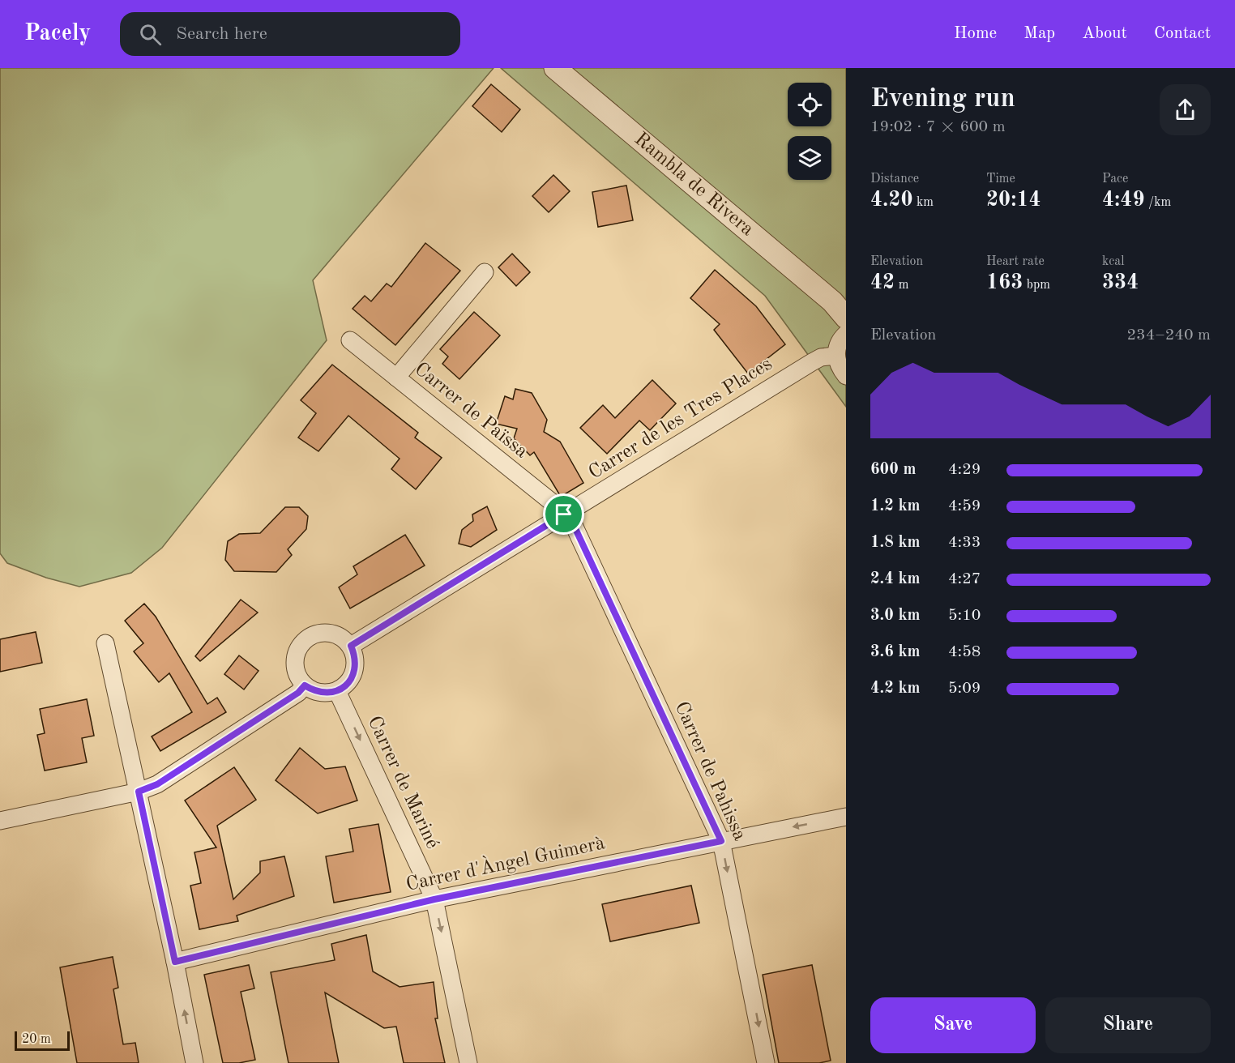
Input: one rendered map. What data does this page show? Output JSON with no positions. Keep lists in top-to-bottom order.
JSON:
{
  "streets": {
    "street": [
      "Rambla de Rivera",
      "Carrer de Païssa",
      "Carrer de les Tres Places",
      "Carrer de Pahissa",
      "Carrer de Mariné",
      "Carrer d'Àngel Guimerà"
    ]
  },
  "crossings": [
    ["Carrer de Païssa", "Carrer de les Tres Places"],
    ["Carrer de Païssa", "Carrer de Pahissa"],
    ["Carrer de les Tres Places", "Carrer de Pahissa"],
    ["Carrer de les Tres Places", "Carrer de Mariné"],
    ["Carrer de Pahissa", "Carrer d'Àngel Guimerà"],
    ["Carrer de Mariné", "Carrer d'Àngel Guimerà"]
  ],
  "one_way": ["Carrer de Pahissa", "Carrer de Mariné"],
  "scale_bar": "20 m",
  "page": {
    "header": "Pacely",
    "search": "Search here",
    "nav": [
      "Home",
      "Map",
      "About",
      "Contact"
    ],
    "heading": ["Evening run", "19:02 · 7 × 600 m"],
    "stats": [
      ["Distance", "4.20 km"],
      ["Time", "20:14"],
      ["Pace", "4:49 /km"],
      ["Elevation", "42 m"],
      ["Heart rate", "163 bpm"],
      ["kcal", "334"]
    ],
    "chart": ["Elevation", "234–240 m"],
    "list": [
      {
        "name": "600 m",
        "note": "4:29"
      },
      {
        "name": "1.2 km",
        "note": "4:59"
      },
      {
        "name": "1.8 km",
        "note": "4:33"
      },
      {
        "name": "2.4 km",
        "note": "4:27"
      },
      {
        "name": "3.0 km",
        "note": "5:10"
      },
      {
        "name": "3.6 km",
        "note": "4:58"
      },
      {
        "name": "4.2 km",
        "note": "5:09"
      }
    ],
    "buttons": ["Save", "Share"],
    "scale": "20 m"
  }
}
